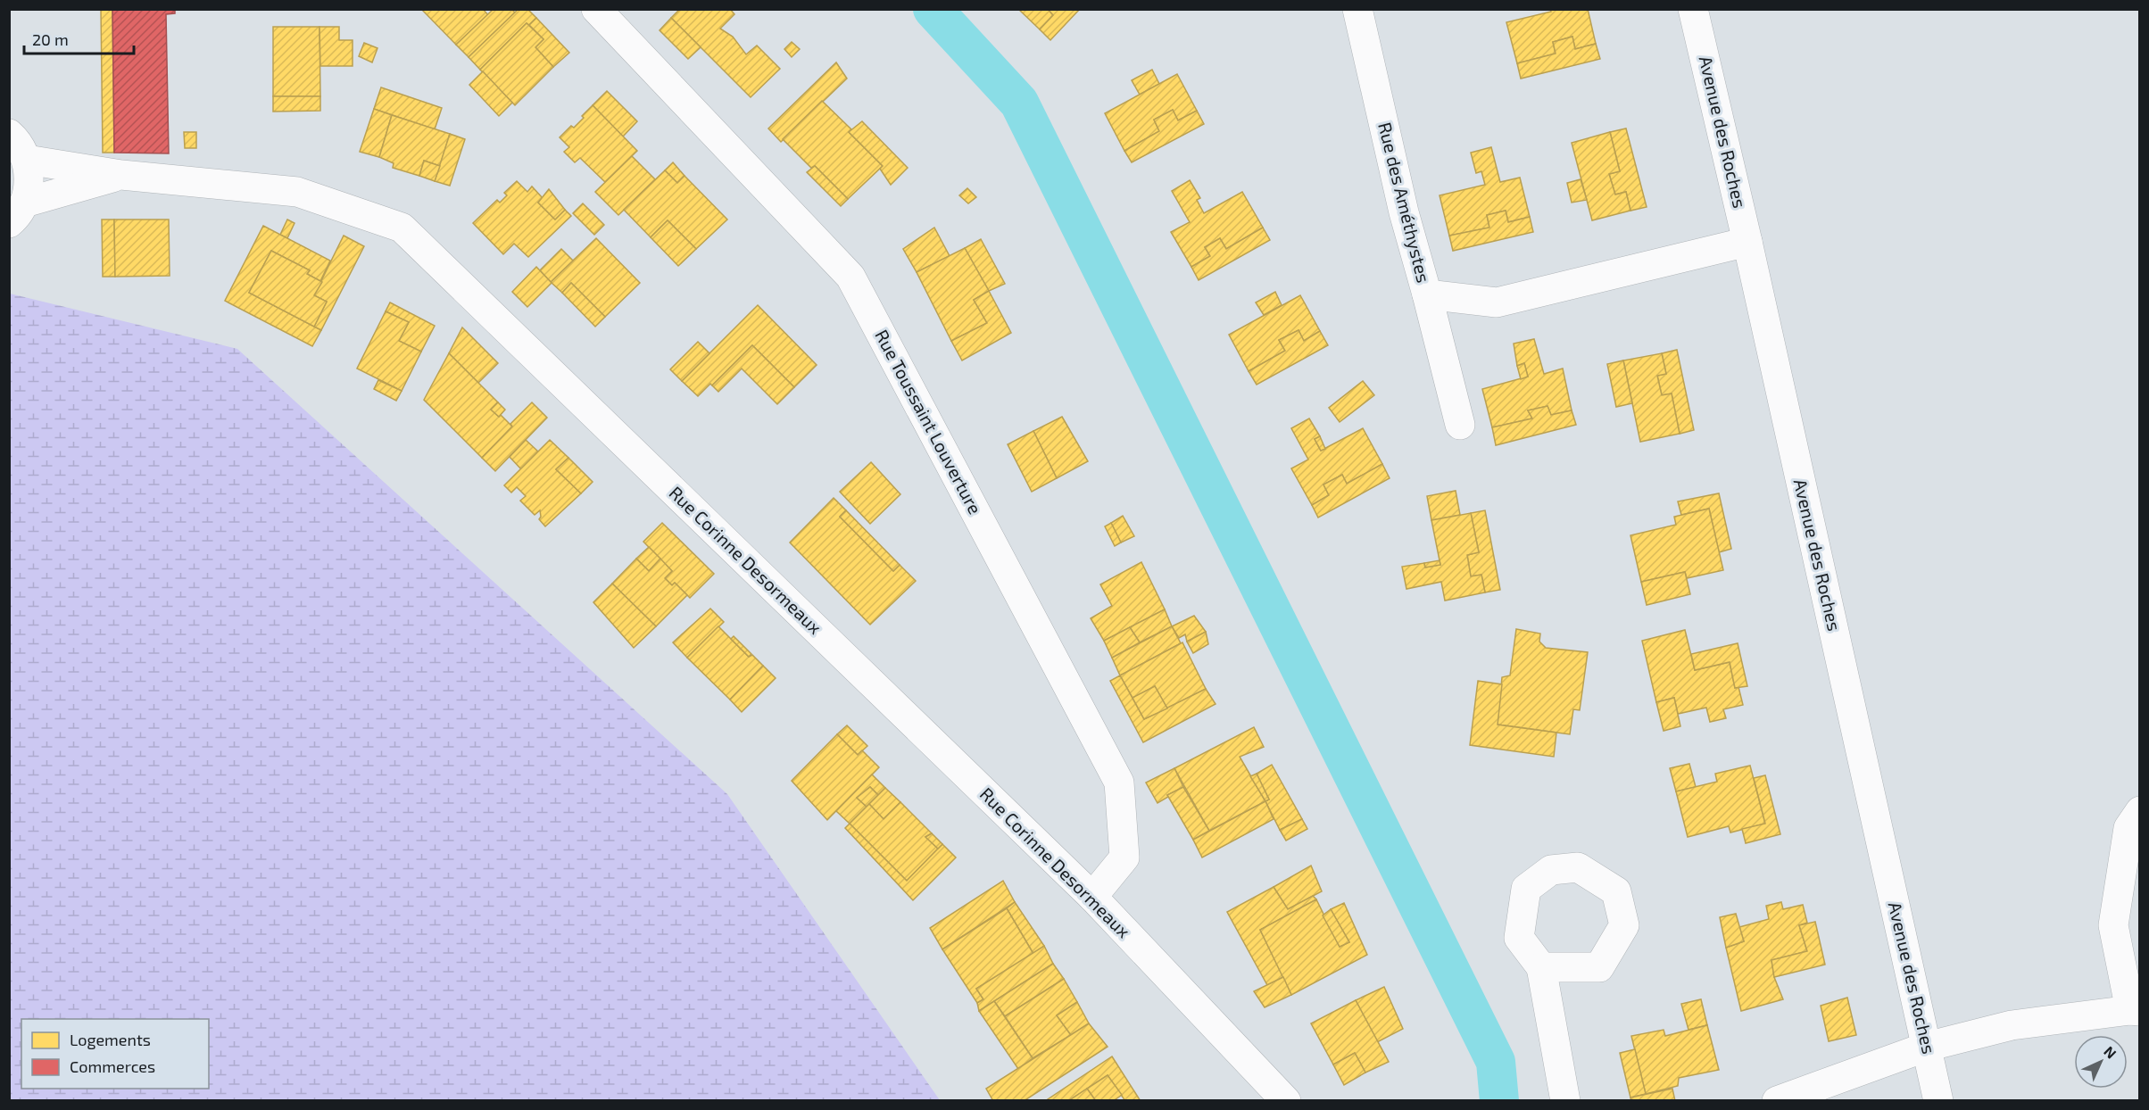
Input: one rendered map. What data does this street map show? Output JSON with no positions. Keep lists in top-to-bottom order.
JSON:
{
  "streets": {
    "street": [
      "Avenue des Roches",
      "Rue des Améthystes",
      "Rue Toussaint Louverture",
      "Rue Corinne Desormeaux"
    ]
  },
  "crossings": [
    ["Avenue des Roches", "Rue des Améthystes"],
    ["Rue Toussaint Louverture", "Rue Corinne Desormeaux"]
  ],
  "legend": ["Logements", "Commerces"],
  "scale_bar": "20 m",
  "north": "top right"
}
